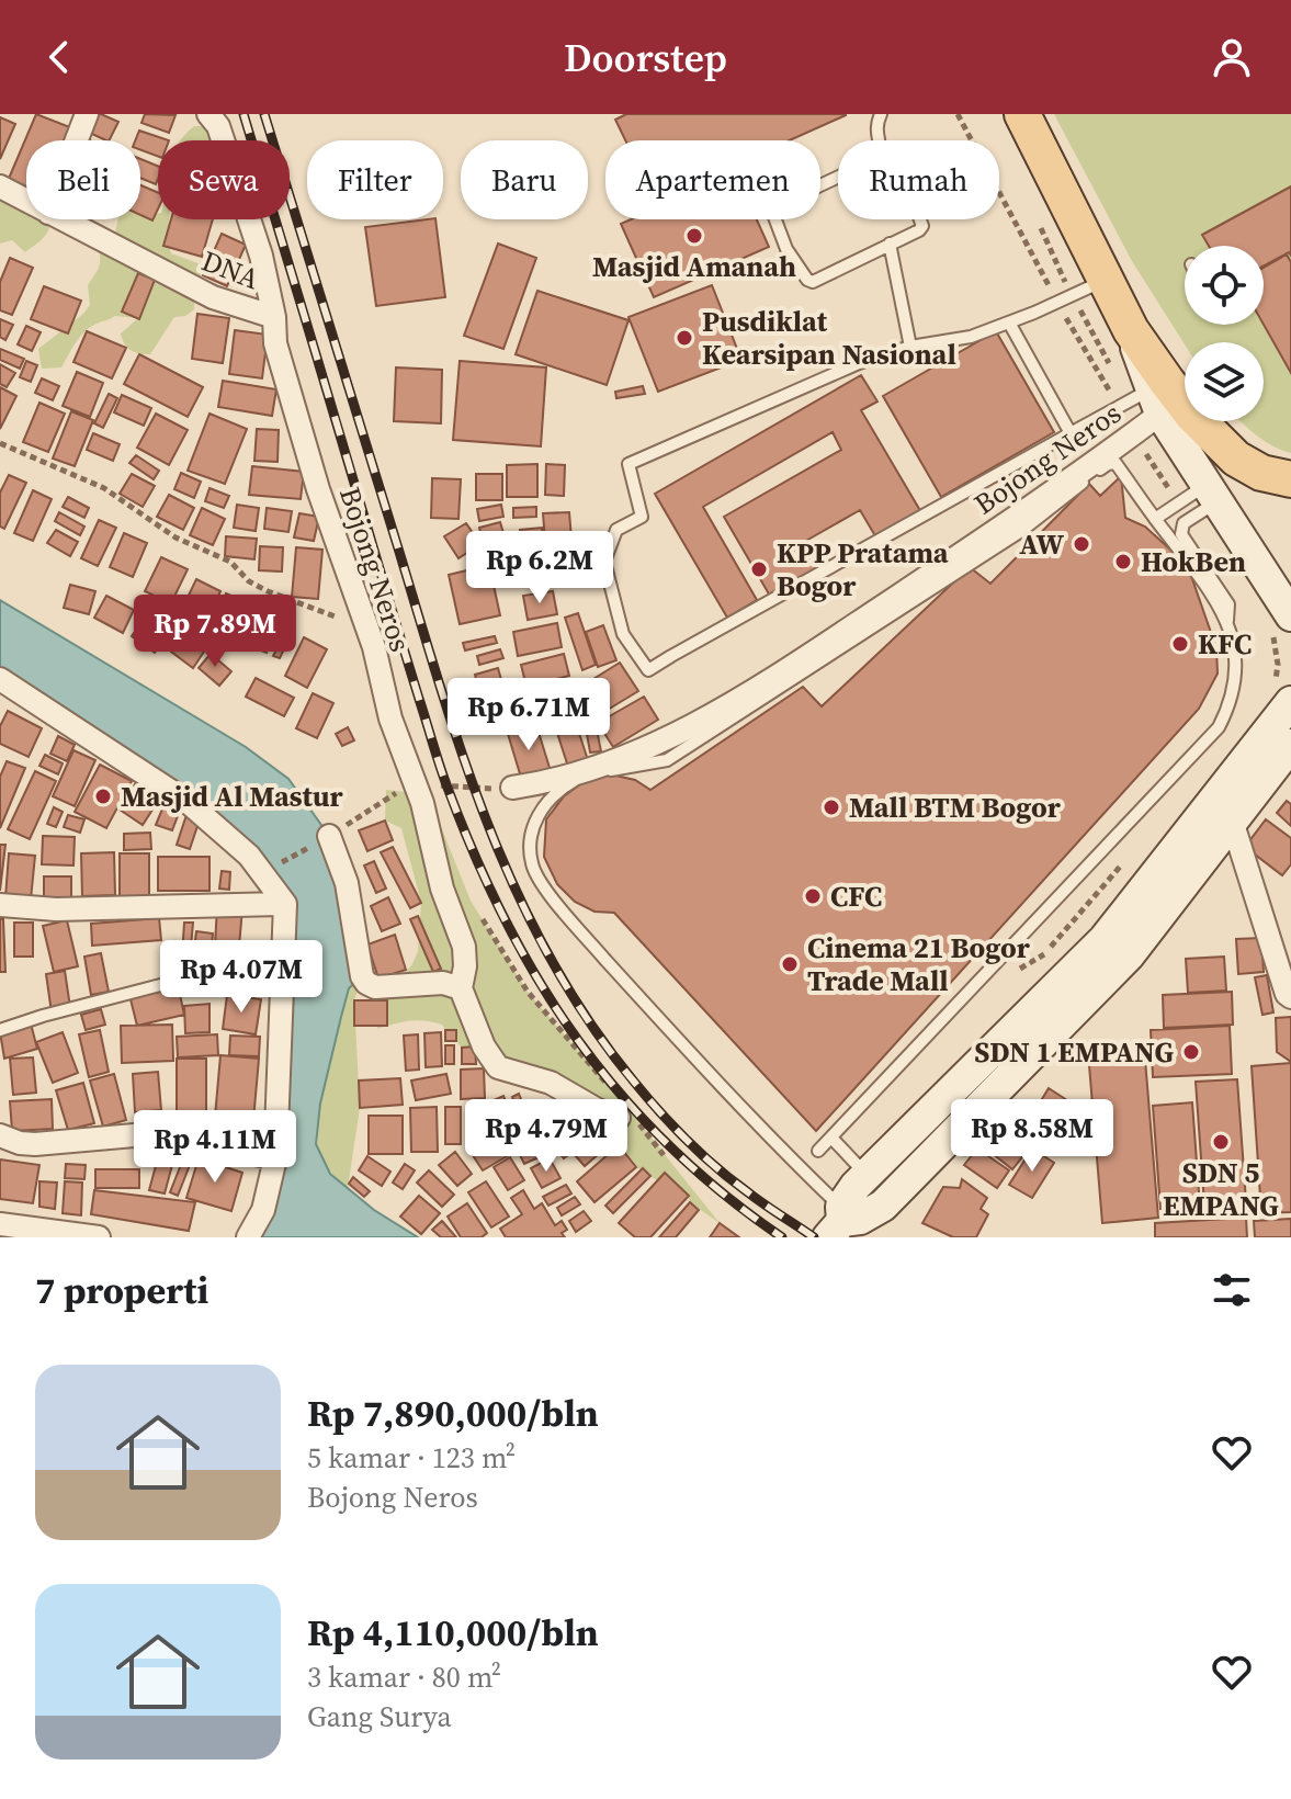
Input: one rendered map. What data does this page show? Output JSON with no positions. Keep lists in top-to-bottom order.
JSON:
{
  "streets": {
    "street": ["DNA", "Bojong Neros"]
  },
  "crossings": [
    ["DNA", "Bojong Neros"]
  ],
  "places": [
    "Masjid Amanah",
    "Pusdiklat Kearsipan Nasional",
    "AW",
    "HokBen",
    "KPP Pratama Bogor",
    "KFC",
    "Masjid Al Mastur",
    "Mall BTM Bogor",
    "CFC",
    "Cinema 21 Bogor Trade Mall",
    "SDN 1 EMPANG",
    "SDN 5 EMPANG"
  ],
  "page": {
    "header": "Doorstep",
    "chip": [
      "Beli",
      "Sewa",
      "Filter",
      "Baru",
      "Apartemen",
      "Rumah"
    ],
    "price": [
      "Rp 6.2M",
      "Rp 7.89M",
      "Rp 6.71M",
      "Rp 4.07M",
      "Rp 4.79M",
      "Rp 8.58M",
      "Rp 4.11M"
    ],
    "heading": "7 properti",
    "list": [
      {
        "name": "Rp 7,890,000/bln",
        "note": "5 kamar · 123 m² · Bojong Neros"
      },
      {
        "name": "Rp 4,110,000/bln",
        "note": "3 kamar · 80 m² · Gang Surya"
      }
    ]
  }
}
